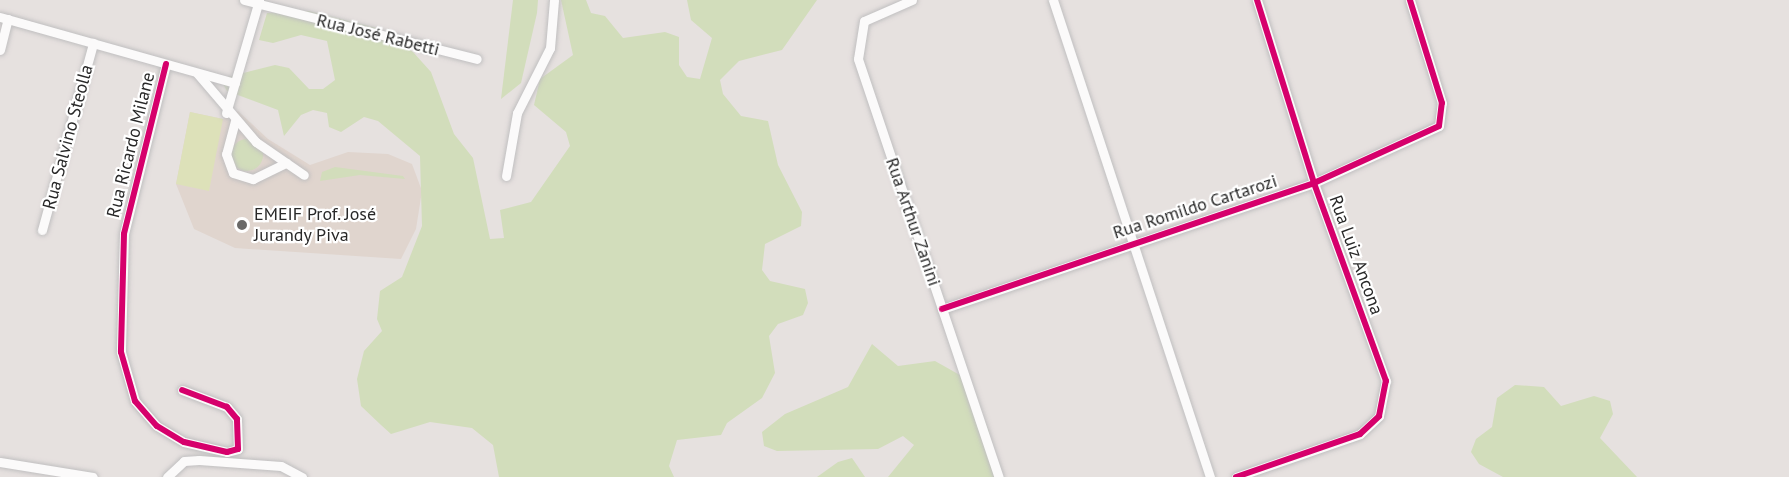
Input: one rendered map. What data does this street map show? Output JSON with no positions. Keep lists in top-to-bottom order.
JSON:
{
  "streets": {
    "street": [
      "Rua José Rabetti",
      "Rua Salvino Steolla",
      "Rua Ricardo Milane",
      "Rua Romildo Cartarozi",
      "Rua Arthur Zanini",
      "Rua Luiz Ancona"
    ]
  },
  "crossings": [
    ["Rua Romildo Cartarozi", "Rua Arthur Zanini"],
    ["Rua Romildo Cartarozi", "Rua Luiz Ancona"]
  ],
  "places": ["EMEIF Prof. José Jurandy Piva"]
}
